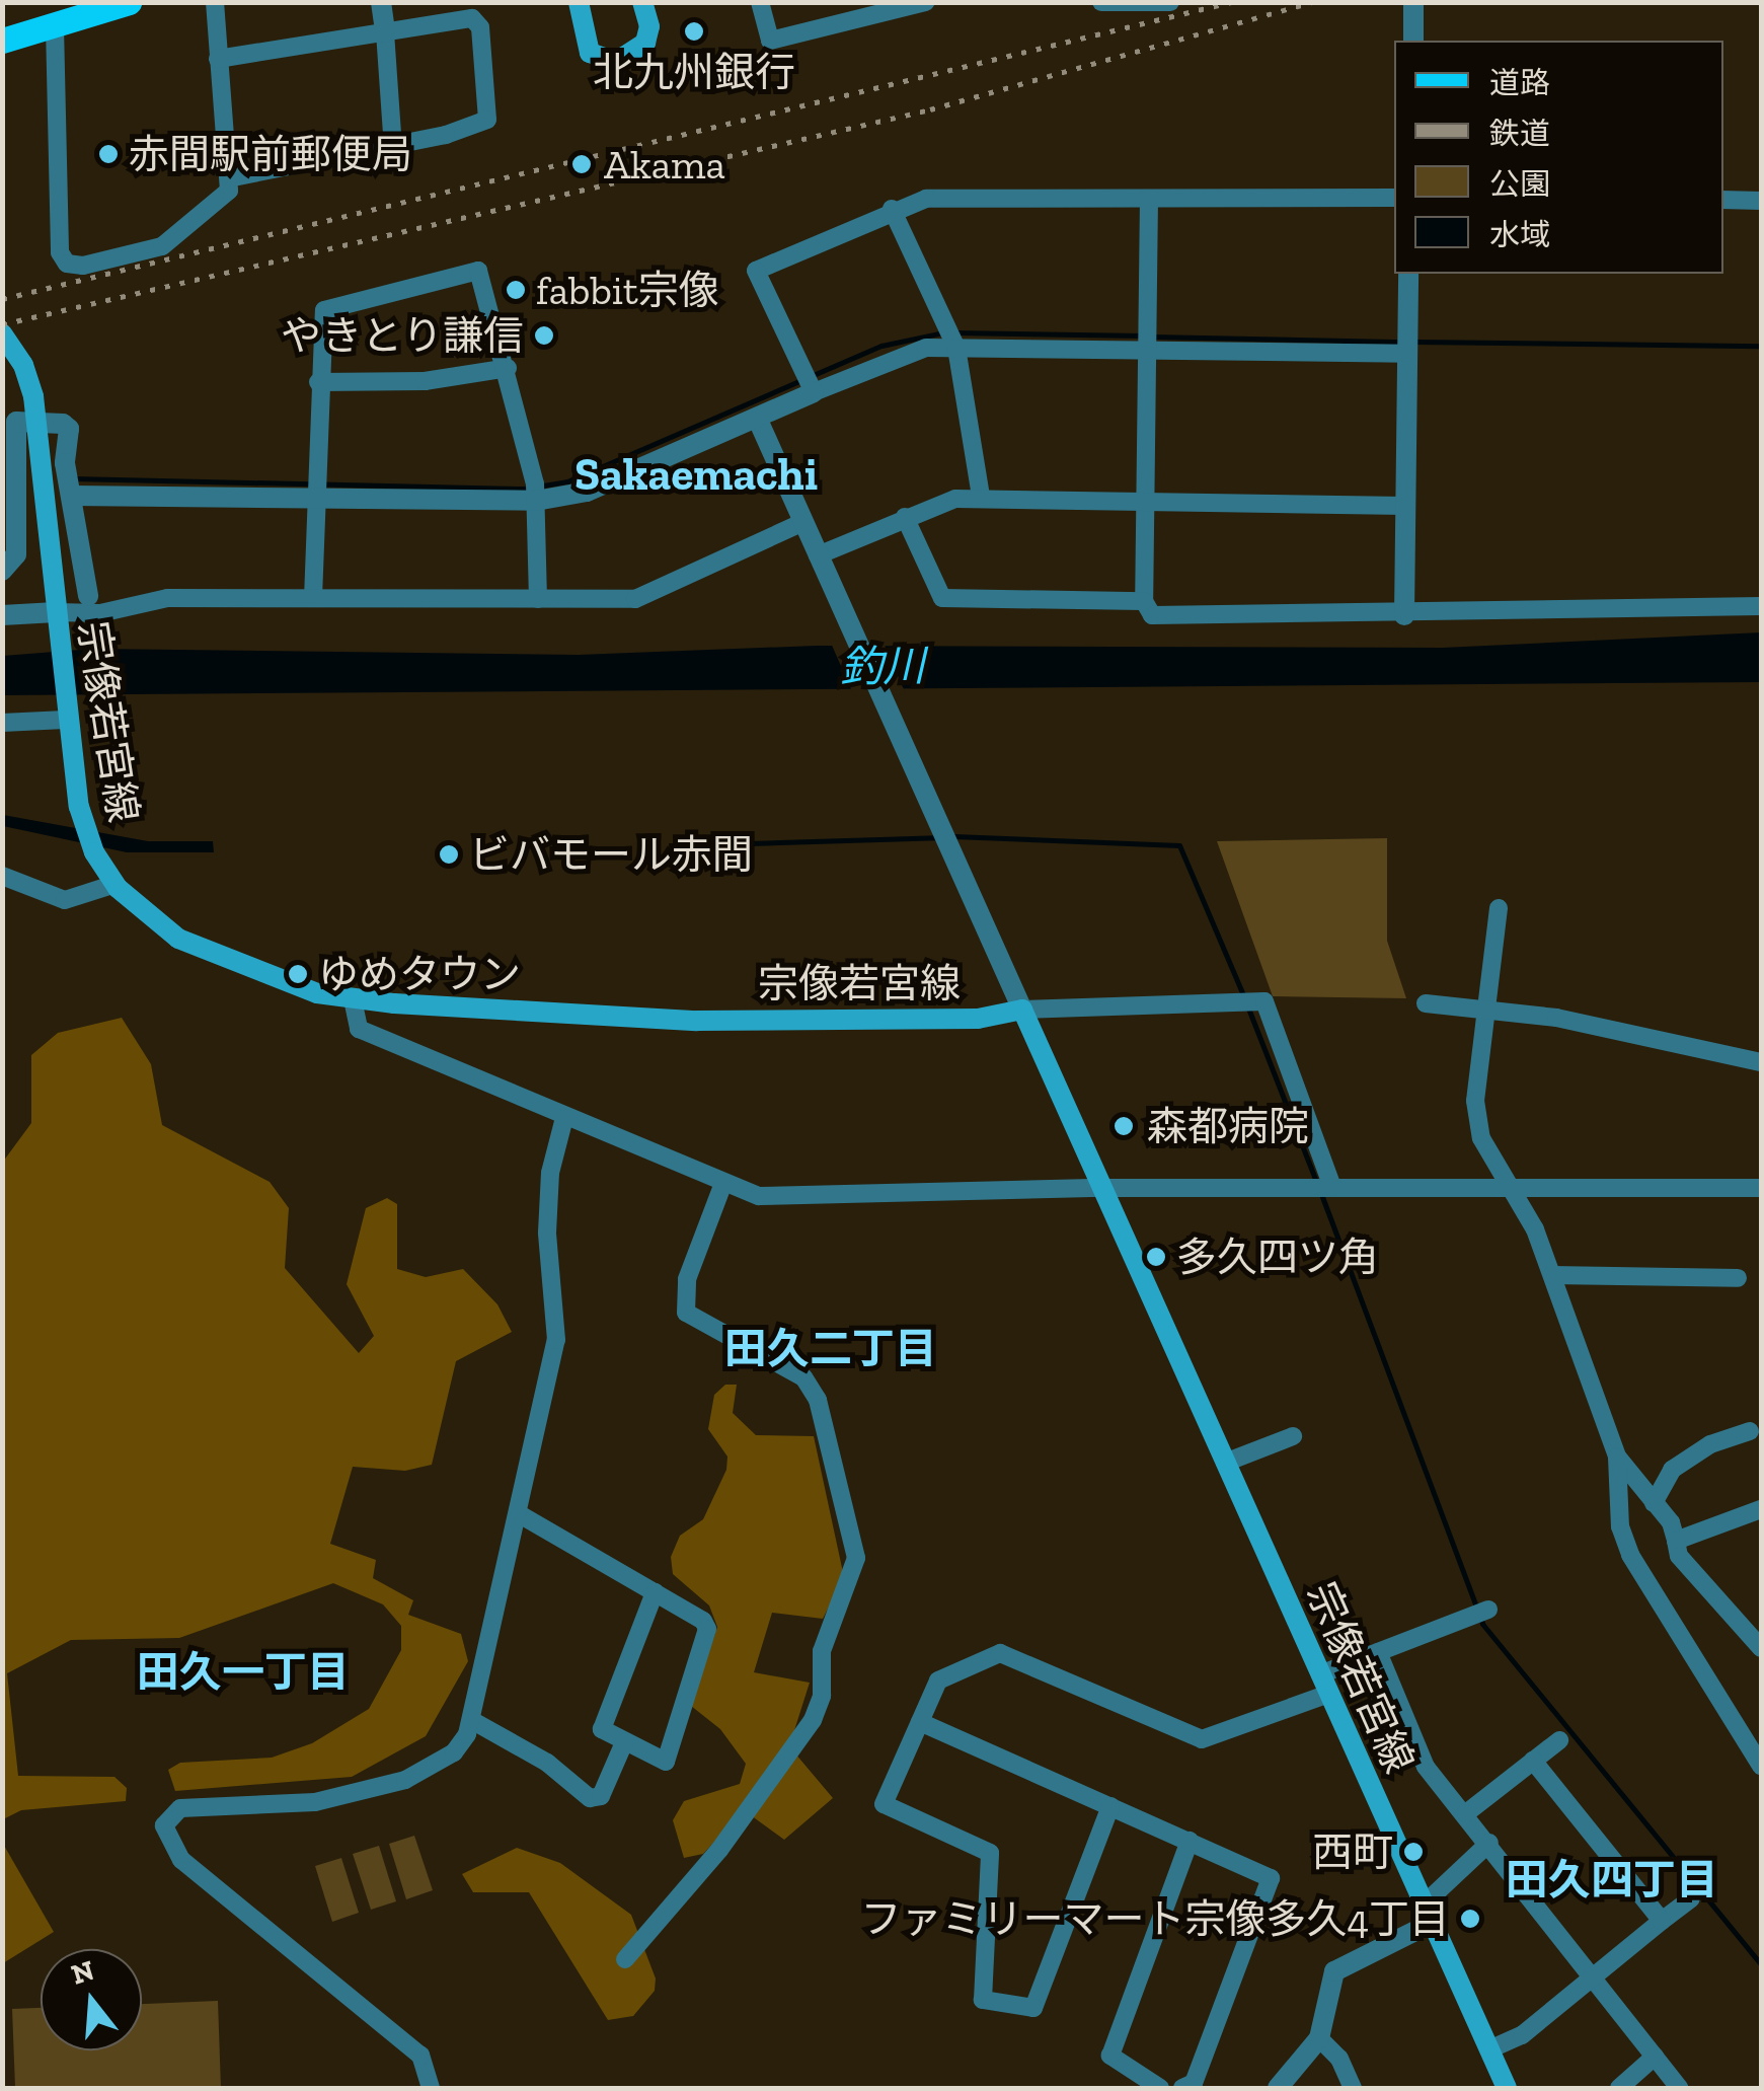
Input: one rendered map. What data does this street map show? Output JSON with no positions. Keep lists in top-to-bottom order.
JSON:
{
  "streets": {
    "main road": ["宗像若宮線"]
  },
  "districts": [
    "Sakaemachi",
    "田久二丁目",
    "田久一丁目",
    "田久四丁目"
  ],
  "water": ["釣川"],
  "places": [
    "北九州銀行",
    "赤間駅前郵便局",
    "Akama",
    "fabbit宗像",
    "やきとり謙信",
    "ビバモール赤間",
    "ゆめタウン",
    "森都病院",
    "多久四ツ角",
    "西町",
    "ファミリーマート宗像多久4丁目"
  ],
  "legend": [
    "道路",
    "鉄道",
    "公園",
    "水域"
  ],
  "north": "top"
}
